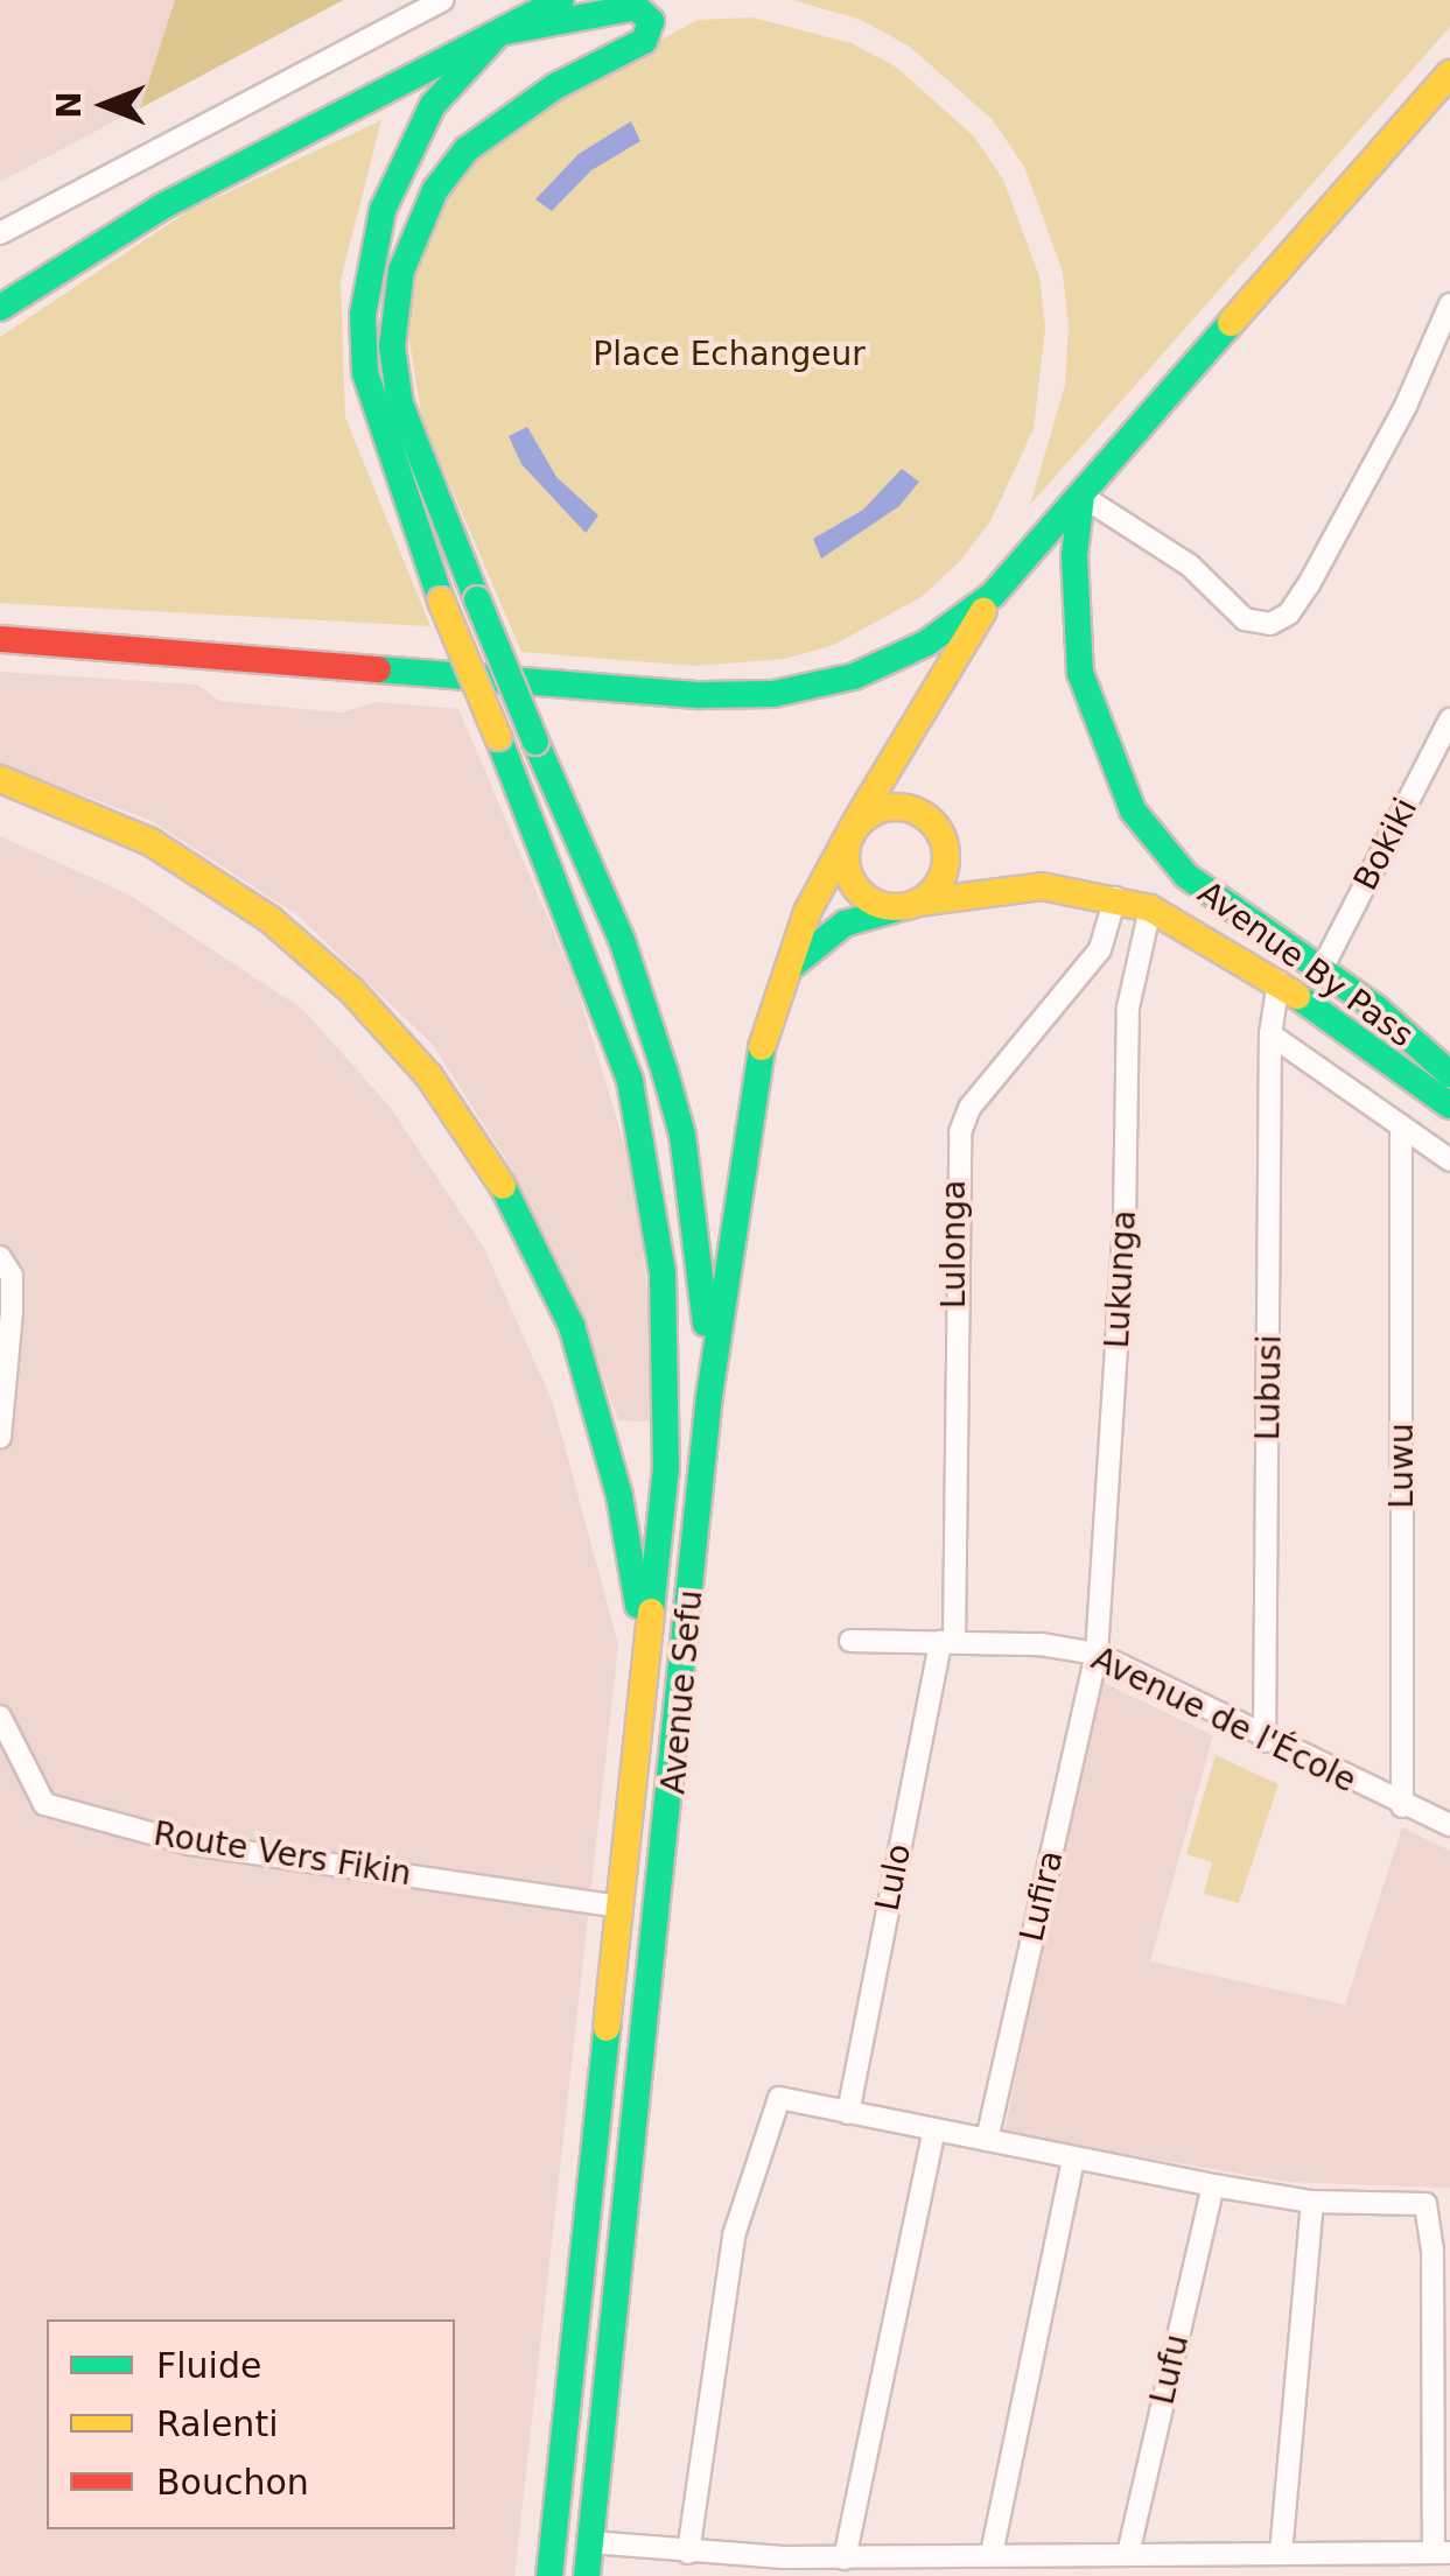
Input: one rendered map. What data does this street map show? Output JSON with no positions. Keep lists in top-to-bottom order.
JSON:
{
  "streets": {
    "main road": ["Avenue By Pass", "Avenue Sefu"],
    "street": [
      "Bokiki",
      "Lulonga",
      "Lukunga",
      "Lubusi",
      "Luwu",
      "Avenue de l'École",
      "Route Vers Fikin",
      "Lulo",
      "Lufira",
      "Lufu"
    ]
  },
  "crossings": [
    ["Bokiki", "Avenue By Pass"],
    ["Avenue By Pass", "Lulonga"],
    ["Avenue By Pass", "Lukunga"],
    ["Avenue By Pass", "Lubusi"],
    ["Avenue By Pass", "Avenue Sefu"],
    ["Lulonga", "Avenue de l'École"],
    ["Lulonga", "Lulo"],
    ["Lukunga", "Avenue de l'École"],
    ["Lukunga", "Lufira"],
    ["Lubusi", "Avenue de l'École"],
    ["Luwu", "Avenue de l'École"],
    ["Avenue Sefu", "Route Vers Fikin"],
    ["Avenue de l'École", "Lulo"],
    ["Avenue de l'École", "Lufira"]
  ],
  "parks": ["Place Echangeur"],
  "legend": ["Fluide", "Ralenti", "Bouchon"],
  "north": "left"
}
